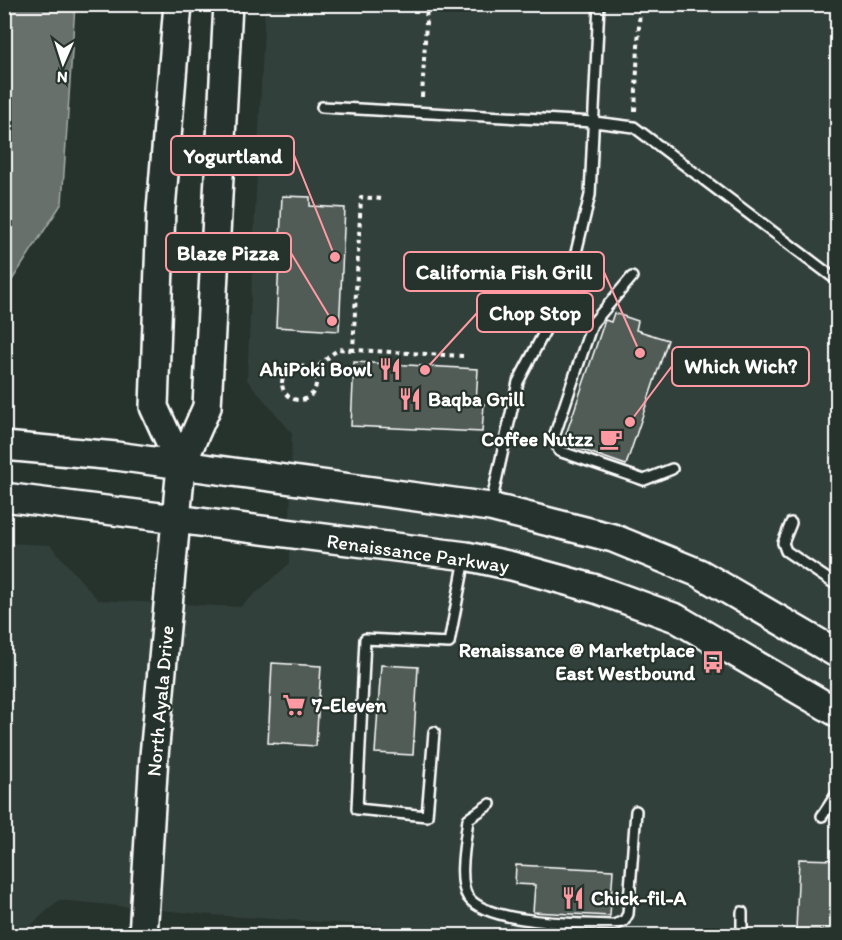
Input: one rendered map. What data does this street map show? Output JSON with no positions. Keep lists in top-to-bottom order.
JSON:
{
  "streets": {
    "street": ["Renaissance Parkway", "North Ayala Drive"]
  },
  "crossings": [
    ["Renaissance Parkway", "North Ayala Drive"]
  ],
  "places": {
    "other": [
      "Yogurtland",
      "Blaze Pizza",
      "California Fish Grill",
      "Chop Stop",
      "Which Wich?"
    ],
    "restaurant": ["AhiPoki Bowl", "Baqba Grill", "Chick-fil-A"],
    "cafe": ["Coffee Nutzz"],
    "bus stop": ["Renaissance @ Marketplace East Westbound"],
    "supermarket": ["7-Eleven"]
  },
  "north": "bottom"
}
